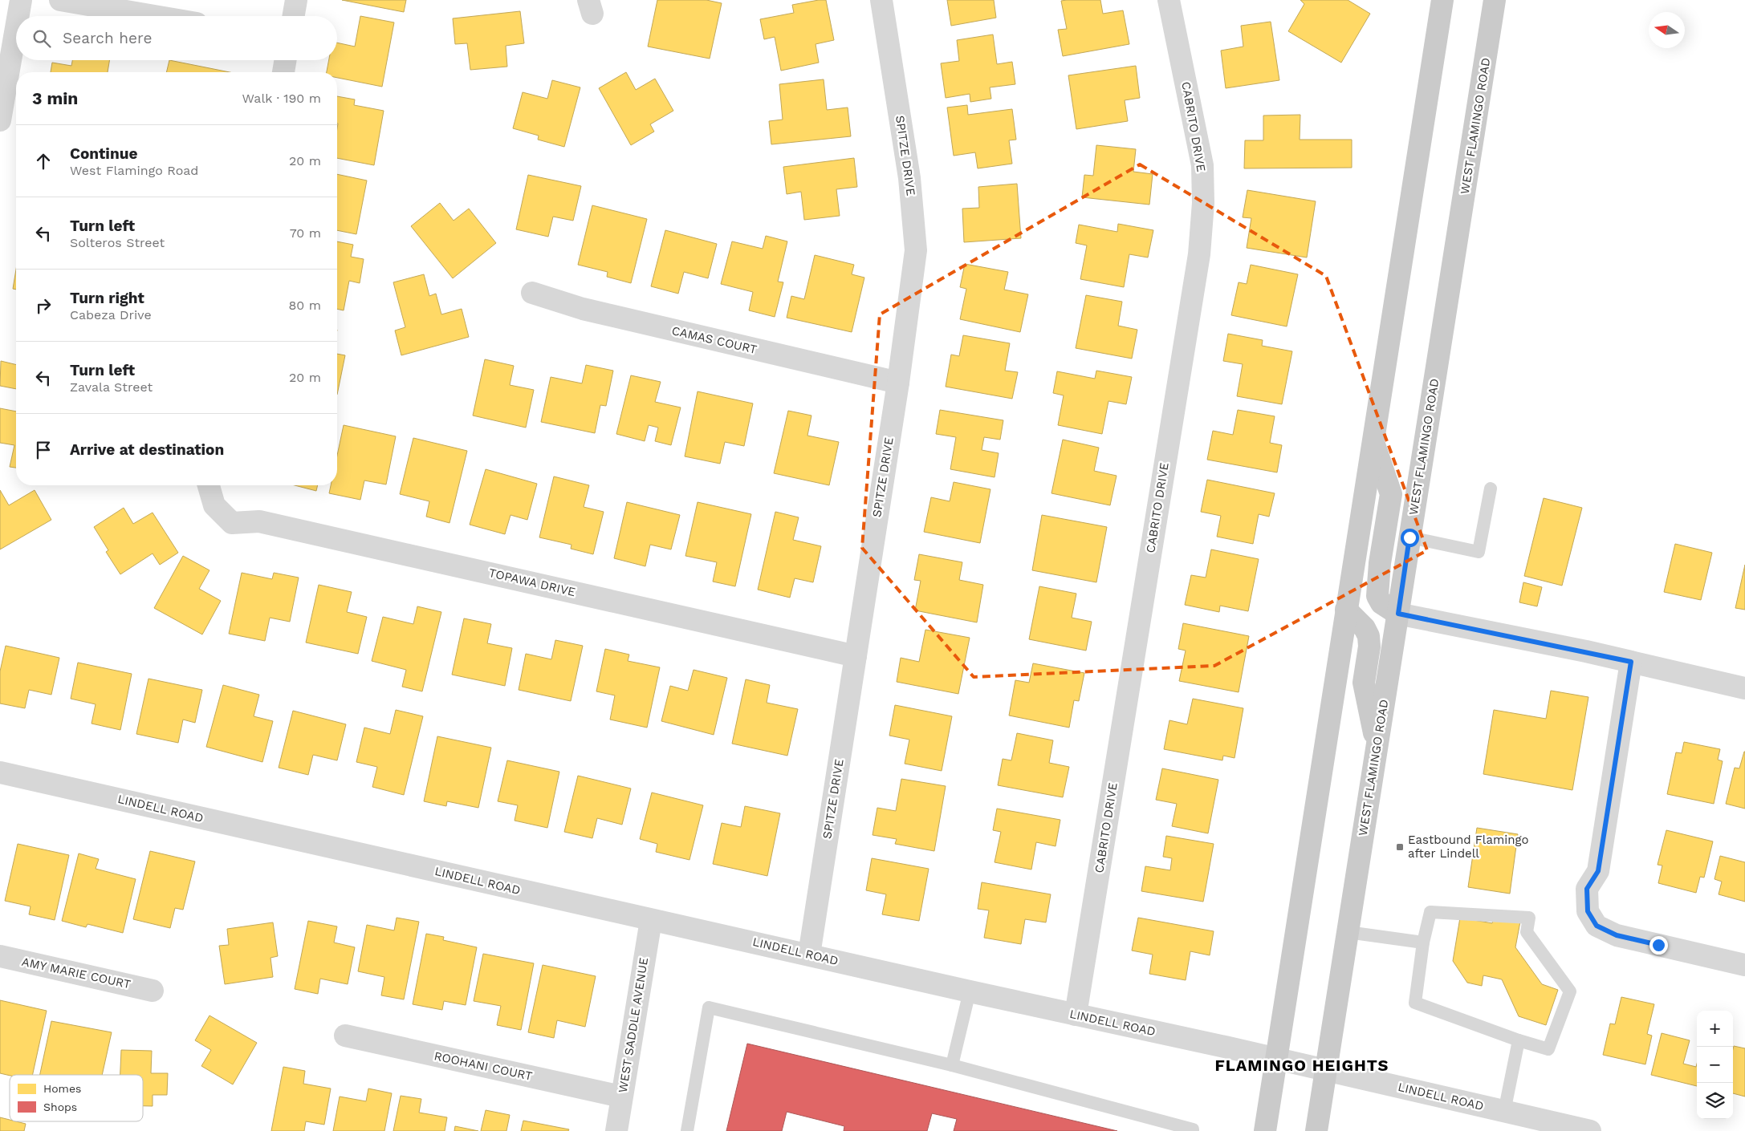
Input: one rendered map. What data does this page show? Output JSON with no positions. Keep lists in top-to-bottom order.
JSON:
{
  "streets": {
    "main road": ["WEST FLAMINGO ROAD"],
    "street": [
      "CABRITO DRIVE",
      "SPITZE DRIVE",
      "CAMAS COURT",
      "TOPAWA DRIVE",
      "LINDELL ROAD",
      "AMY MARIE COURT",
      "WEST SADDLE AVENUE",
      "ROOHANI COURT"
    ]
  },
  "crossings": [
    ["WEST FLAMINGO ROAD", "LINDELL ROAD"],
    ["CABRITO DRIVE", "LINDELL ROAD"],
    ["SPITZE DRIVE", "CAMAS COURT"],
    ["SPITZE DRIVE", "TOPAWA DRIVE"],
    ["SPITZE DRIVE", "LINDELL ROAD"],
    ["LINDELL ROAD", "WEST SADDLE AVENUE"],
    ["WEST SADDLE AVENUE", "ROOHANI COURT"]
  ],
  "districts": ["FLAMINGO HEIGHTS"],
  "places": {
    "transit": ["Eastbound Flamingo after Lindell"]
  },
  "legend": ["Homes", "Shops"],
  "north": "left",
  "page": {
    "search": "Search here",
    "heading": ["3 min", "Walk · 190 m"],
    "list": [
      ["Continue", "West Flamingo Road", "20 m"],
      ["Turn left", "Solteros Street", "70 m"],
      ["Turn right", "Cabeza Drive", "80 m"],
      ["Turn left", "Zavala Street", "20 m"],
      "Arrive at destination"
    ],
    "map_buttons": ["+", "−"]
  }
}
